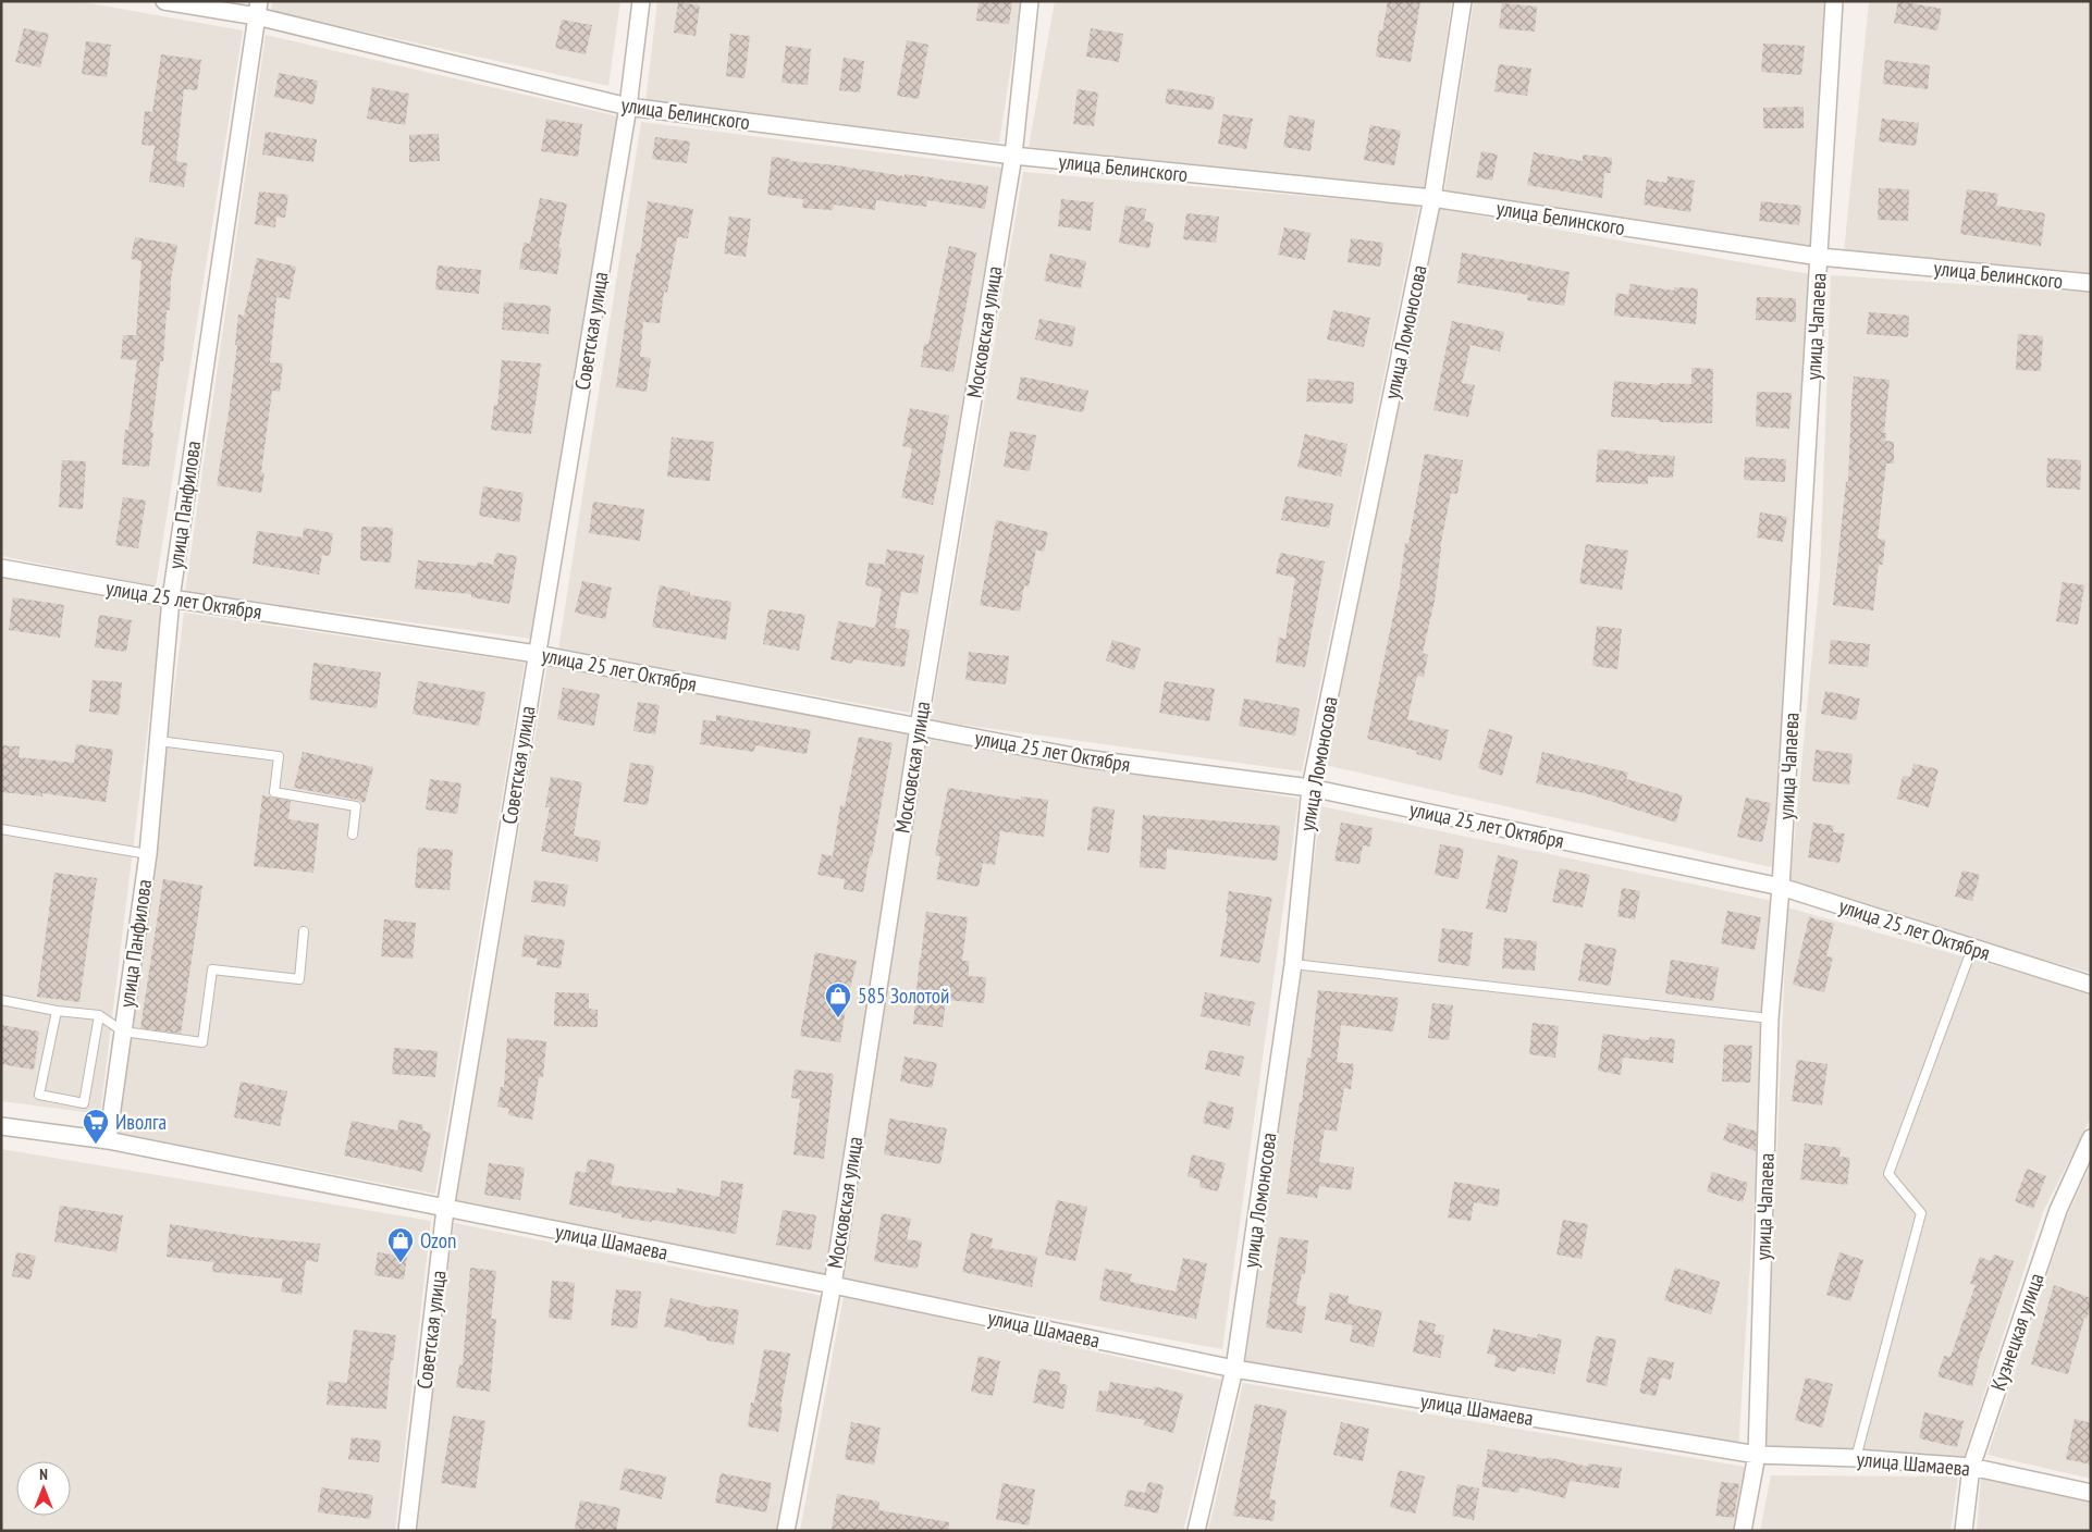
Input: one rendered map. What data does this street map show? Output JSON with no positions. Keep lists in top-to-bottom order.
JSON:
{
  "streets": {
    "street": [
      "улица Белинского",
      "улица Чапаева",
      "Советская улица",
      "Московская улица",
      "улица Ломоносова",
      "улица Панфилова",
      "улица 25 лет Октября",
      "улица Шамаева",
      "Кузнецкая улица"
    ]
  },
  "crossings": [
    ["улица Белинского", "улица Чапаева"],
    ["улица Белинского", "Советская улица"],
    ["улица Белинского", "Московская улица"],
    ["улица Белинского", "улица Ломоносова"],
    ["улица Белинского", "улица Панфилова"],
    ["улица Чапаева", "улица 25 лет Октября"],
    ["улица Чапаева", "улица Шамаева"],
    ["Советская улица", "улица 25 лет Октября"],
    ["Советская улица", "улица Шамаева"],
    ["Московская улица", "улица 25 лет Октября"],
    ["Московская улица", "улица Шамаева"],
    ["улица Ломоносова", "улица 25 лет Октября"],
    ["улица Ломоносова", "улица Шамаева"],
    ["улица Панфилова", "улица 25 лет Октября"],
    ["улица Панфилова", "улица Шамаева"],
    ["улица Шамаева", "Кузнецкая улица"]
  ],
  "places": {
    "shop": ["585 Золотой", "Ozon"],
    "supermarket": ["Иволга"]
  },
  "north": "top"
}
